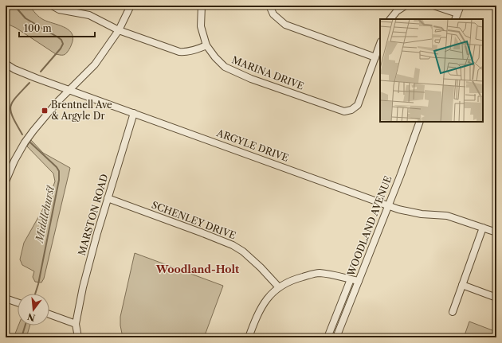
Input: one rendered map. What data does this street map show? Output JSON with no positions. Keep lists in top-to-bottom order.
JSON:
{
  "streets": {
    "street": [
      "MARINA DRIVE",
      "ARGYLE DRIVE",
      "MARSTON ROAD",
      "SCHENLEY DRIVE",
      "WOODLAND AVENUE"
    ]
  },
  "crossings": [
    ["ARGYLE DRIVE", "MARSTON ROAD"],
    ["ARGYLE DRIVE", "WOODLAND AVENUE"],
    ["MARSTON ROAD", "SCHENLEY DRIVE"]
  ],
  "districts": ["Woodland-Holt"],
  "water": ["Middlehurst"],
  "places": {
    "transit": ["Brentnell Ave & Argyle Dr"]
  },
  "scale_bar": "100 m",
  "north": "bottom"
}
